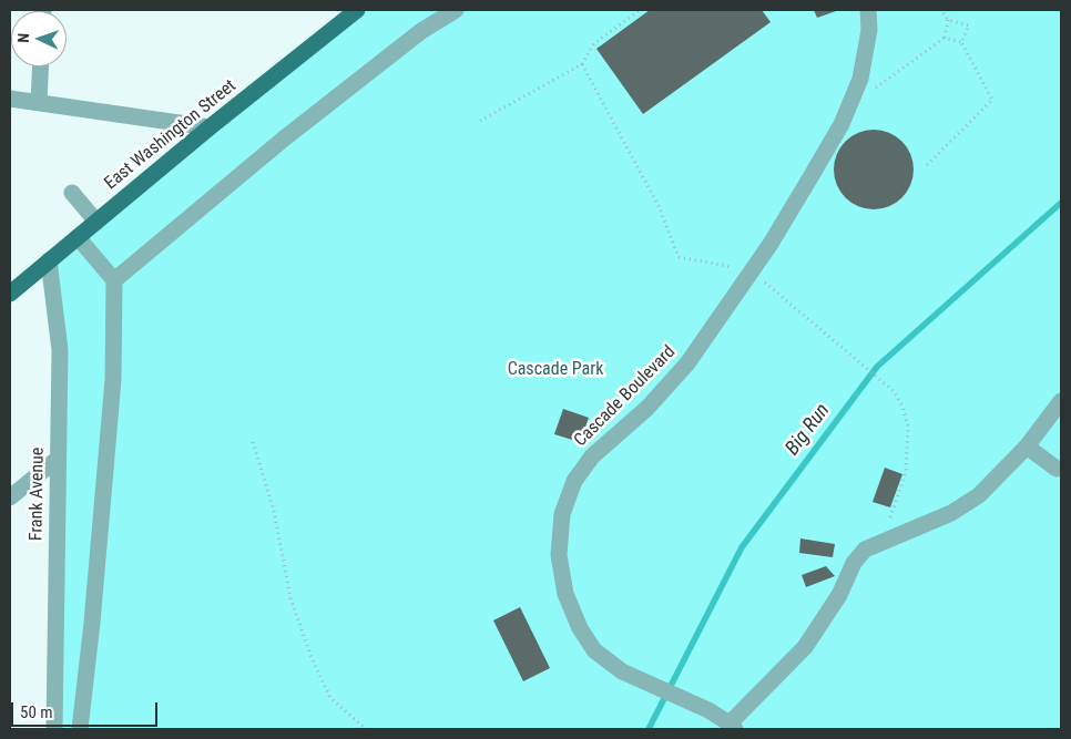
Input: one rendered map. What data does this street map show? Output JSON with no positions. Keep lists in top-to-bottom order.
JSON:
{
  "streets": {
    "main road": ["East Washington Street"],
    "street": ["Cascade Boulevard", "Frank Avenue"]
  },
  "crossings": [
    ["East Washington Street", "Frank Avenue"]
  ],
  "water": ["Big Run"],
  "parks": ["Cascade Park"],
  "scale_bar": "50 m",
  "north": "left"
}
